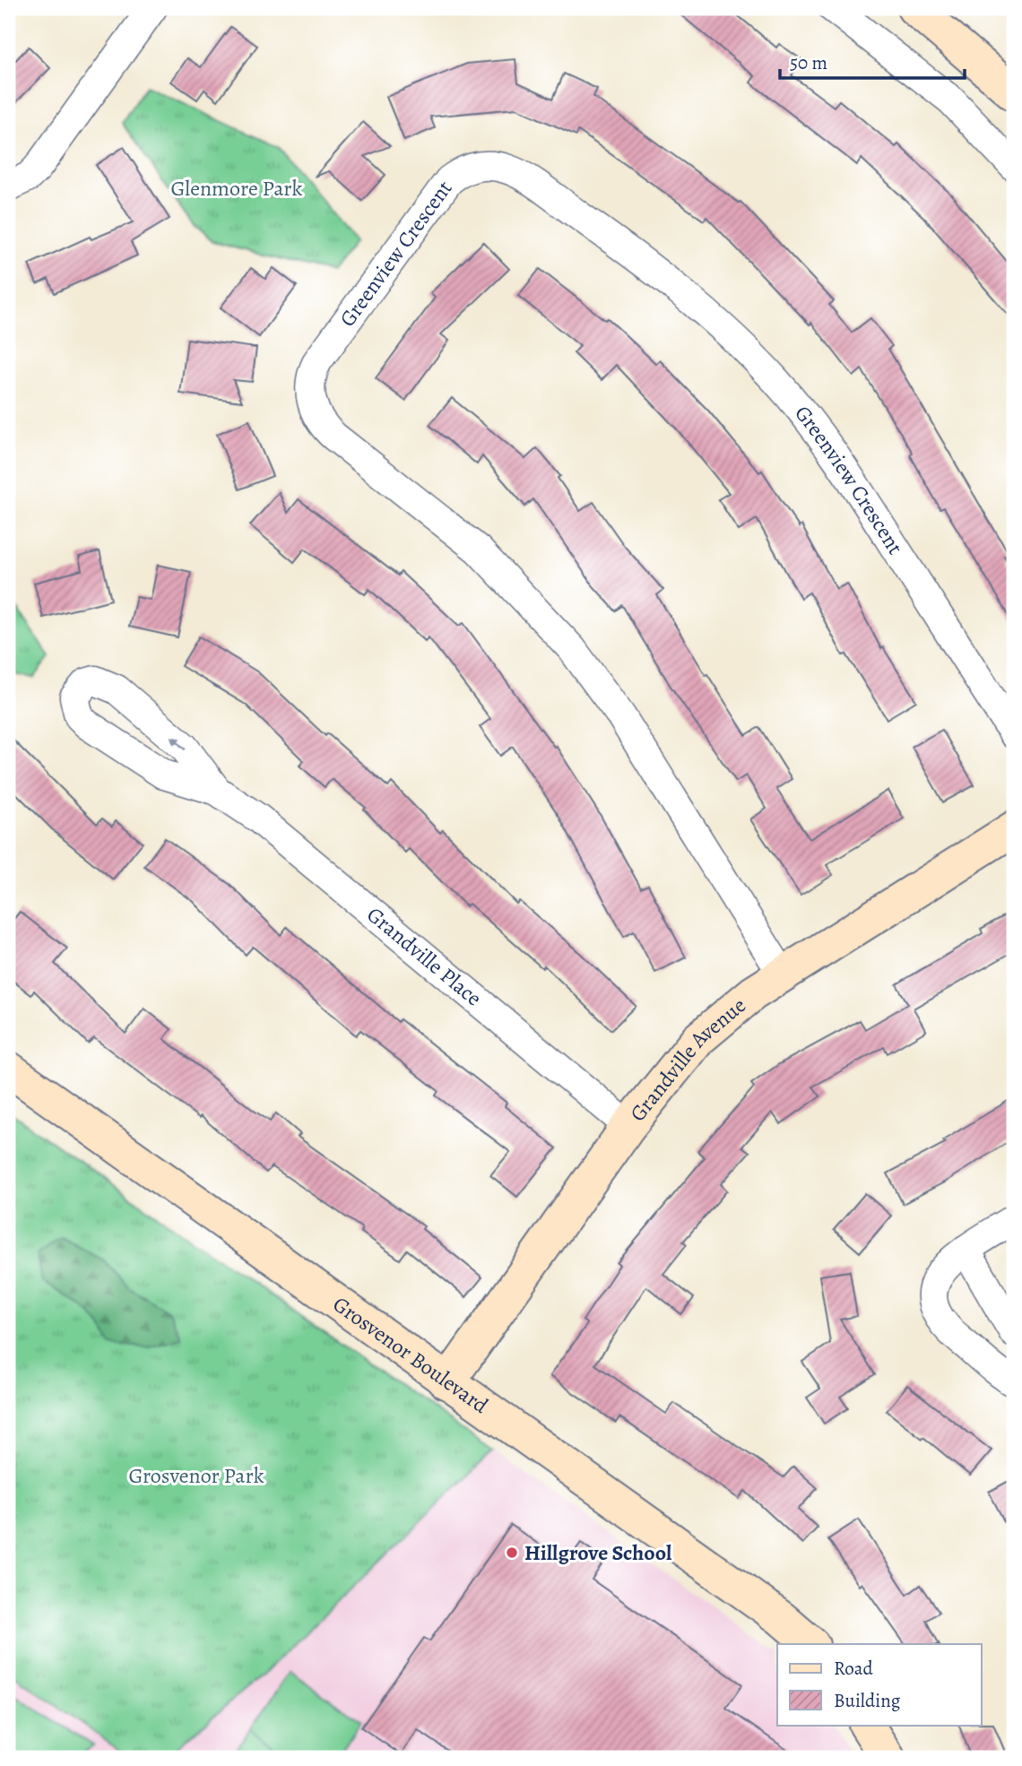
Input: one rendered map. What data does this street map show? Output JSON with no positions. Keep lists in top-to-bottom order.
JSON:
{
  "streets": {
    "street": [
      "Greenview Crescent",
      "Grandville Place",
      "Grandville Avenue",
      "Grosvenor Boulevard"
    ]
  },
  "crossings": [
    ["Greenview Crescent", "Grandville Avenue"],
    ["Grandville Place", "Grandville Avenue"],
    ["Grandville Avenue", "Grosvenor Boulevard"]
  ],
  "parks": ["Glenmore Park", "Grosvenor Park"],
  "places": ["Hillgrove School"],
  "legend": ["Road", "Building"],
  "scale_bar": "50 m"
}
